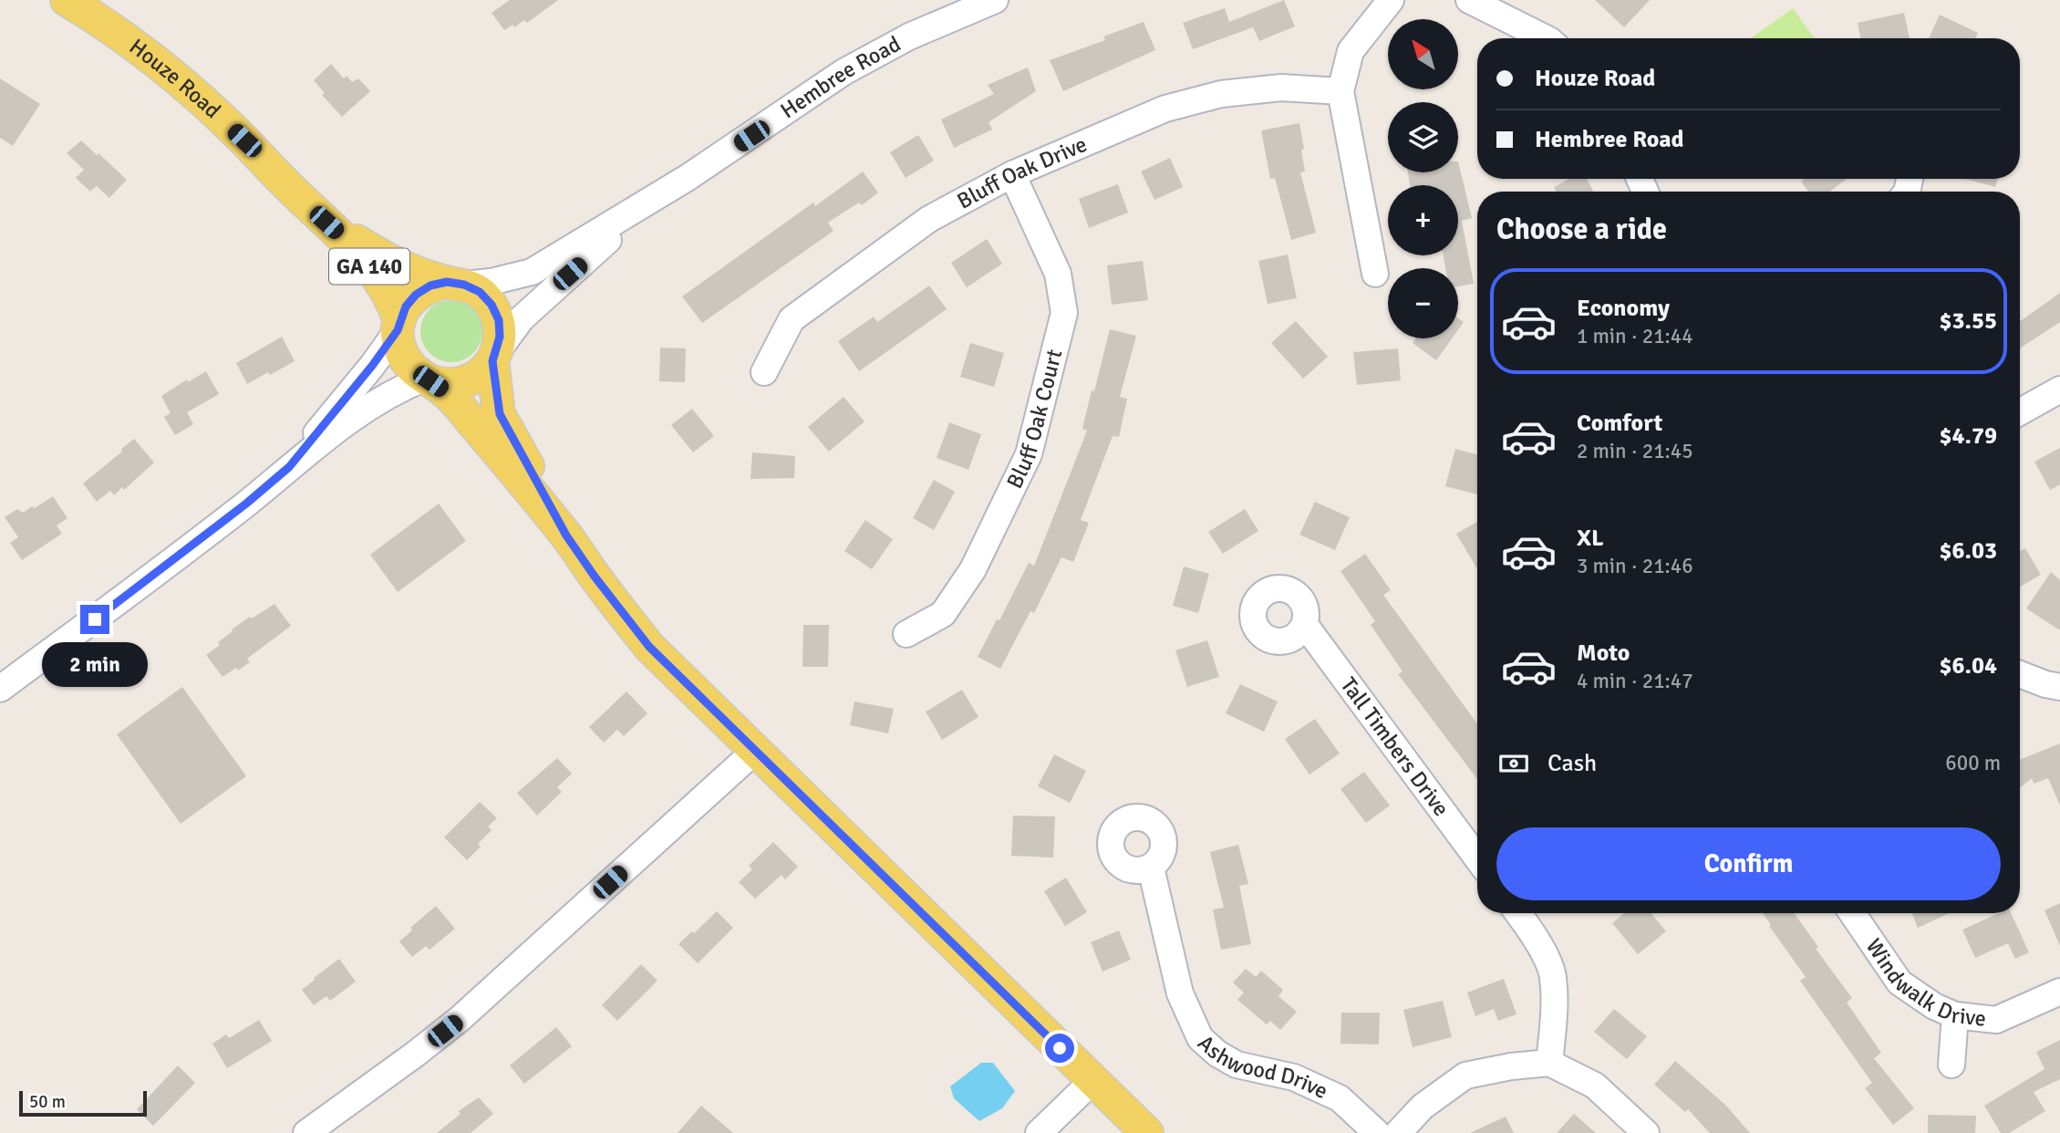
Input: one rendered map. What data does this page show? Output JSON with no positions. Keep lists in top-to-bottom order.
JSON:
{
  "streets": {
    "main road": ["Houze Road", "GA 140"],
    "street": [
      "Hembree Road",
      "Bluff Oak Drive",
      "Bluff Oak Court",
      "Tall Timbers Drive",
      "Windwalk Drive",
      "Ashwood Drive"
    ]
  },
  "crossings": [
    ["Houze Road", "Hembree Road"],
    ["Bluff Oak Drive", "Bluff Oak Court"]
  ],
  "scale_bar": "50 m",
  "north": "top left",
  "page": {
    "map_buttons": ["+", "−"],
    "banner": ["Houze Road", "Hembree Road"],
    "heading": "Choose a ride",
    "list": [
      {
        "name": "Economy",
        "note": "1 min · 21:44",
        "value": "$3.55"
      },
      {
        "name": "Comfort",
        "note": "2 min · 21:45",
        "value": "$4.79"
      },
      {
        "name": "XL",
        "note": "3 min · 21:46",
        "value": "$6.03"
      },
      {
        "name": "Moto",
        "note": "4 min · 21:47",
        "value": "$6.04"
      }
    ],
    "bubble": "2 min",
    "pay": ["Cash", "600 m"],
    "buttons": "Confirm",
    "scale": "50 m"
  }
}
